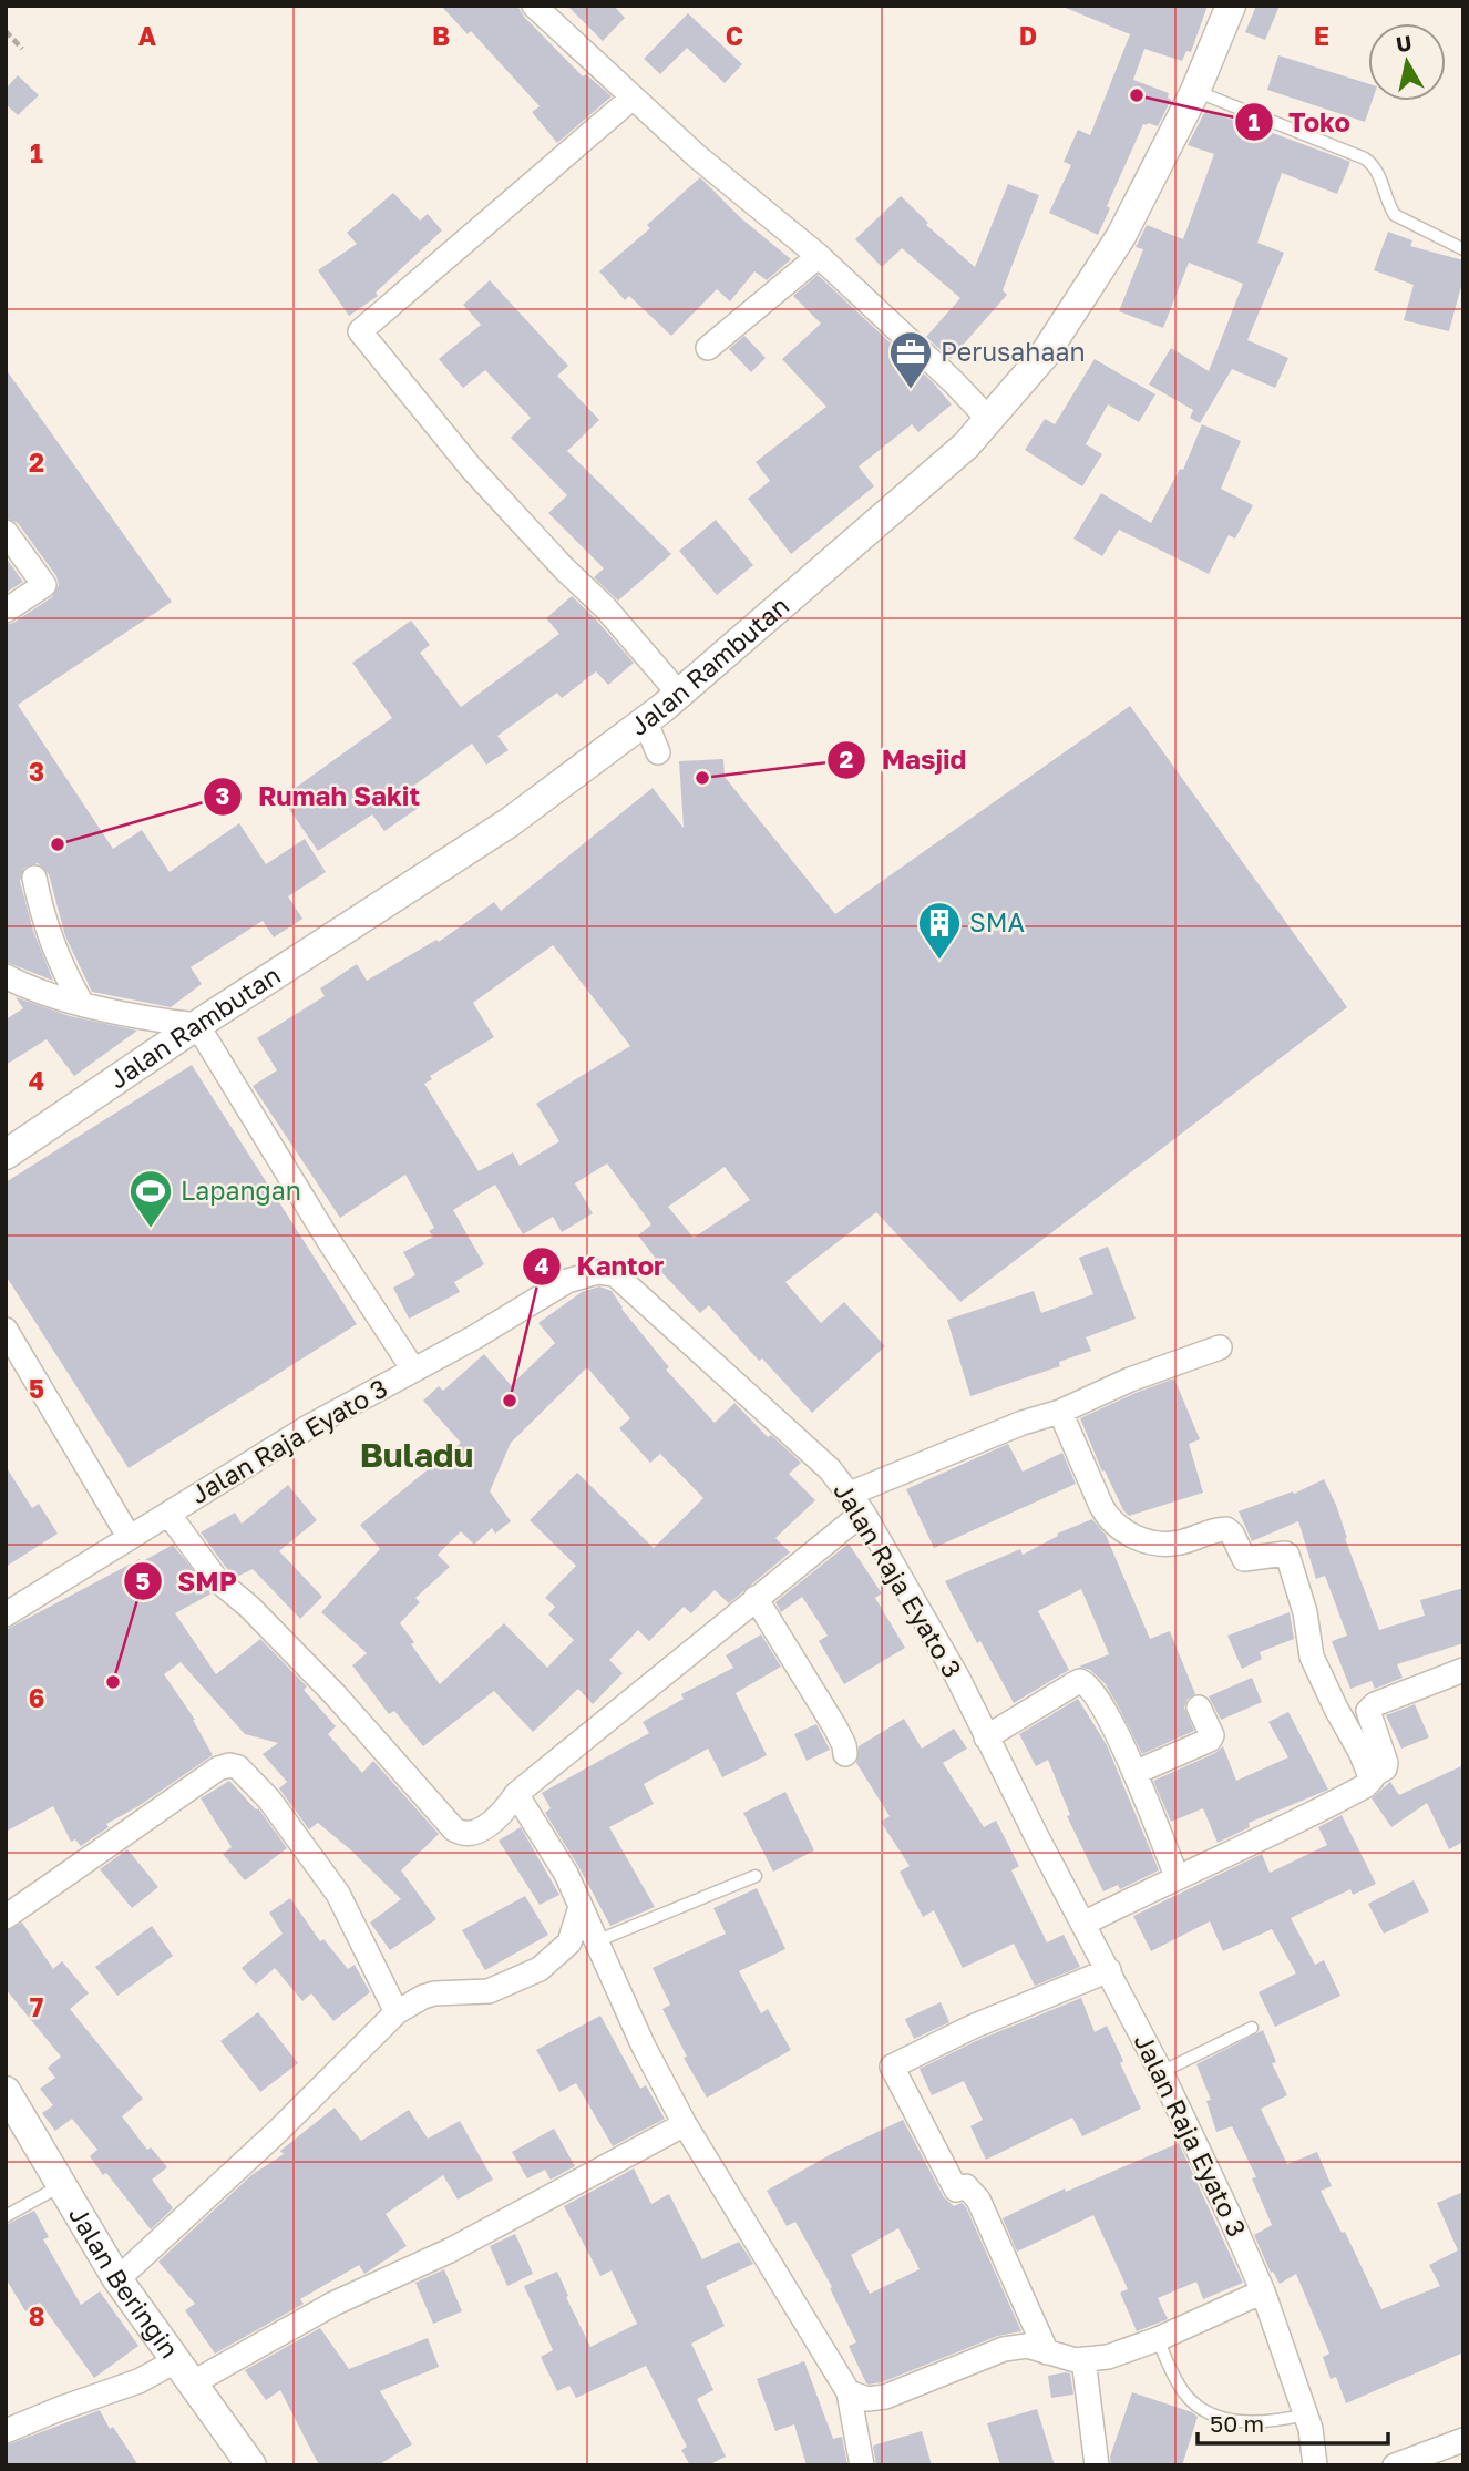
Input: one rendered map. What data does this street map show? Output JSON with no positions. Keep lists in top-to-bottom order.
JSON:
{
  "streets": {
    "street": ["Jalan Rambutan", "Jalan Raja Eyato 3", "Jalan Beringin"]
  },
  "districts": ["Buladu"],
  "places": {
    "other": [
      "Toko",
      "Masjid",
      "Rumah Sakit",
      "Kantor",
      "SMP"
    ],
    "office": ["Perusahaan"],
    "building": ["SMA"],
    "sports": ["Lapangan"]
  },
  "scale_bar": "50 m",
  "north": "top",
  "grid": {
    "columns": [
      "A",
      "B",
      "C",
      "D",
      "E"
    ],
    "rows": [
      "1",
      "2",
      "3",
      "4",
      "5",
      "6",
      "7",
      "8"
    ]
  }
}
